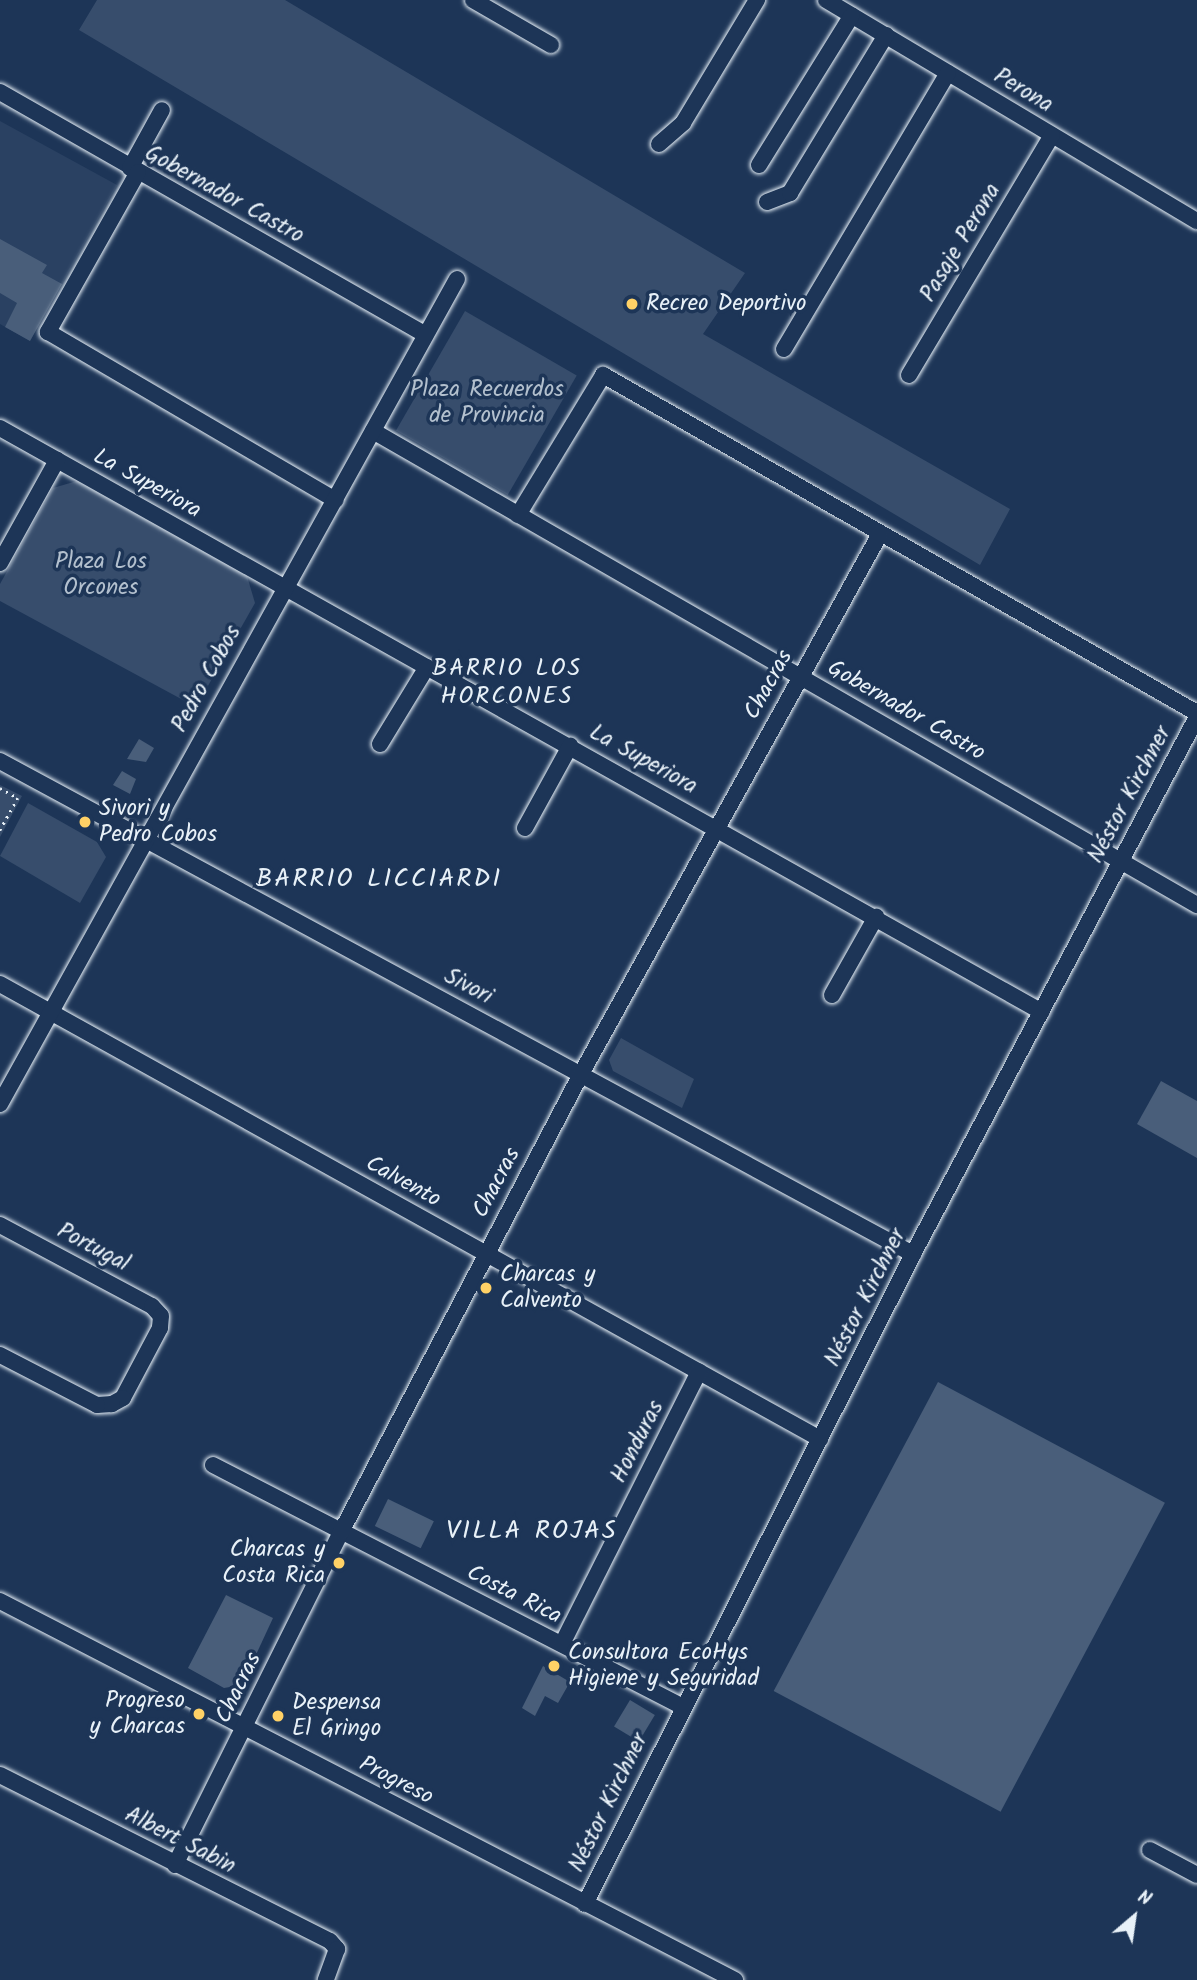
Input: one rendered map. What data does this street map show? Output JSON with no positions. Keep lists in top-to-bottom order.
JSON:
{
  "streets": {
    "street": [
      "Perona",
      "Gobernador Castro",
      "Pasaje Perona",
      "La Superiora",
      "Pedro Cobos",
      "Chacras",
      "Néstor Kirchner",
      "Sivori",
      "Calvento",
      "Portugal",
      "Honduras",
      "Costa Rica",
      "Progreso",
      "Albert Sabin"
    ]
  },
  "crossings": [
    ["Perona", "Pasaje Perona"],
    ["Gobernador Castro", "Pedro Cobos"],
    ["Gobernador Castro", "Chacras"],
    ["Gobernador Castro", "Néstor Kirchner"],
    ["La Superiora", "Pedro Cobos"],
    ["La Superiora", "Chacras"],
    ["La Superiora", "Néstor Kirchner"],
    ["Pedro Cobos", "Sivori"],
    ["Pedro Cobos", "Calvento"],
    ["Chacras", "Sivori"],
    ["Chacras", "Calvento"],
    ["Chacras", "Costa Rica"],
    ["Chacras", "Progreso"],
    ["Chacras", "Albert Sabin"],
    ["Néstor Kirchner", "Sivori"],
    ["Néstor Kirchner", "Calvento"],
    ["Néstor Kirchner", "Costa Rica"],
    ["Néstor Kirchner", "Progreso"],
    ["Calvento", "Honduras"],
    ["Honduras", "Costa Rica"]
  ],
  "districts": ["BARRIO LOS HORCONES", "BARRIO LICCIARDI", "VILLA ROJAS"],
  "parks": ["Plaza Recuerdos de Provincia", "Plaza Los Orcones"],
  "places": [
    "Recreo Deportivo",
    "Sivori y Pedro Cobos",
    "Charcas y Calvento",
    "Charcas y Costa Rica",
    "Consultora EcoHys Higiene y Seguridad",
    "Progreso y Charcas",
    "Despensa El Gringo"
  ],
  "north": "top right"
}
